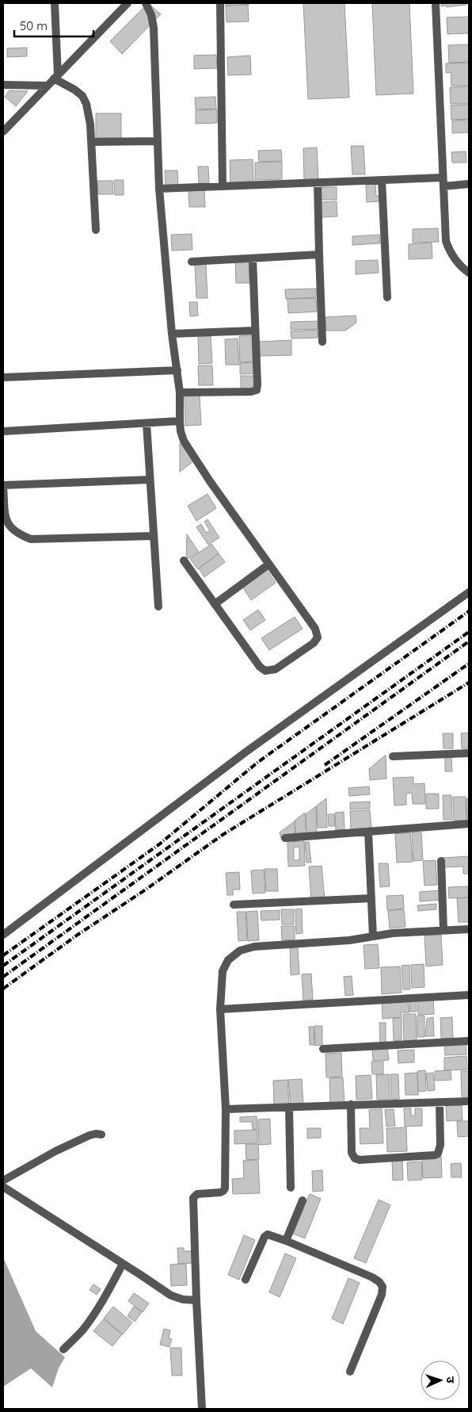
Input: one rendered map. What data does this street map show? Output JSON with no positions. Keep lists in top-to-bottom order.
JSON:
{
  "scale_bar": "50 m",
  "north": "right"
}
